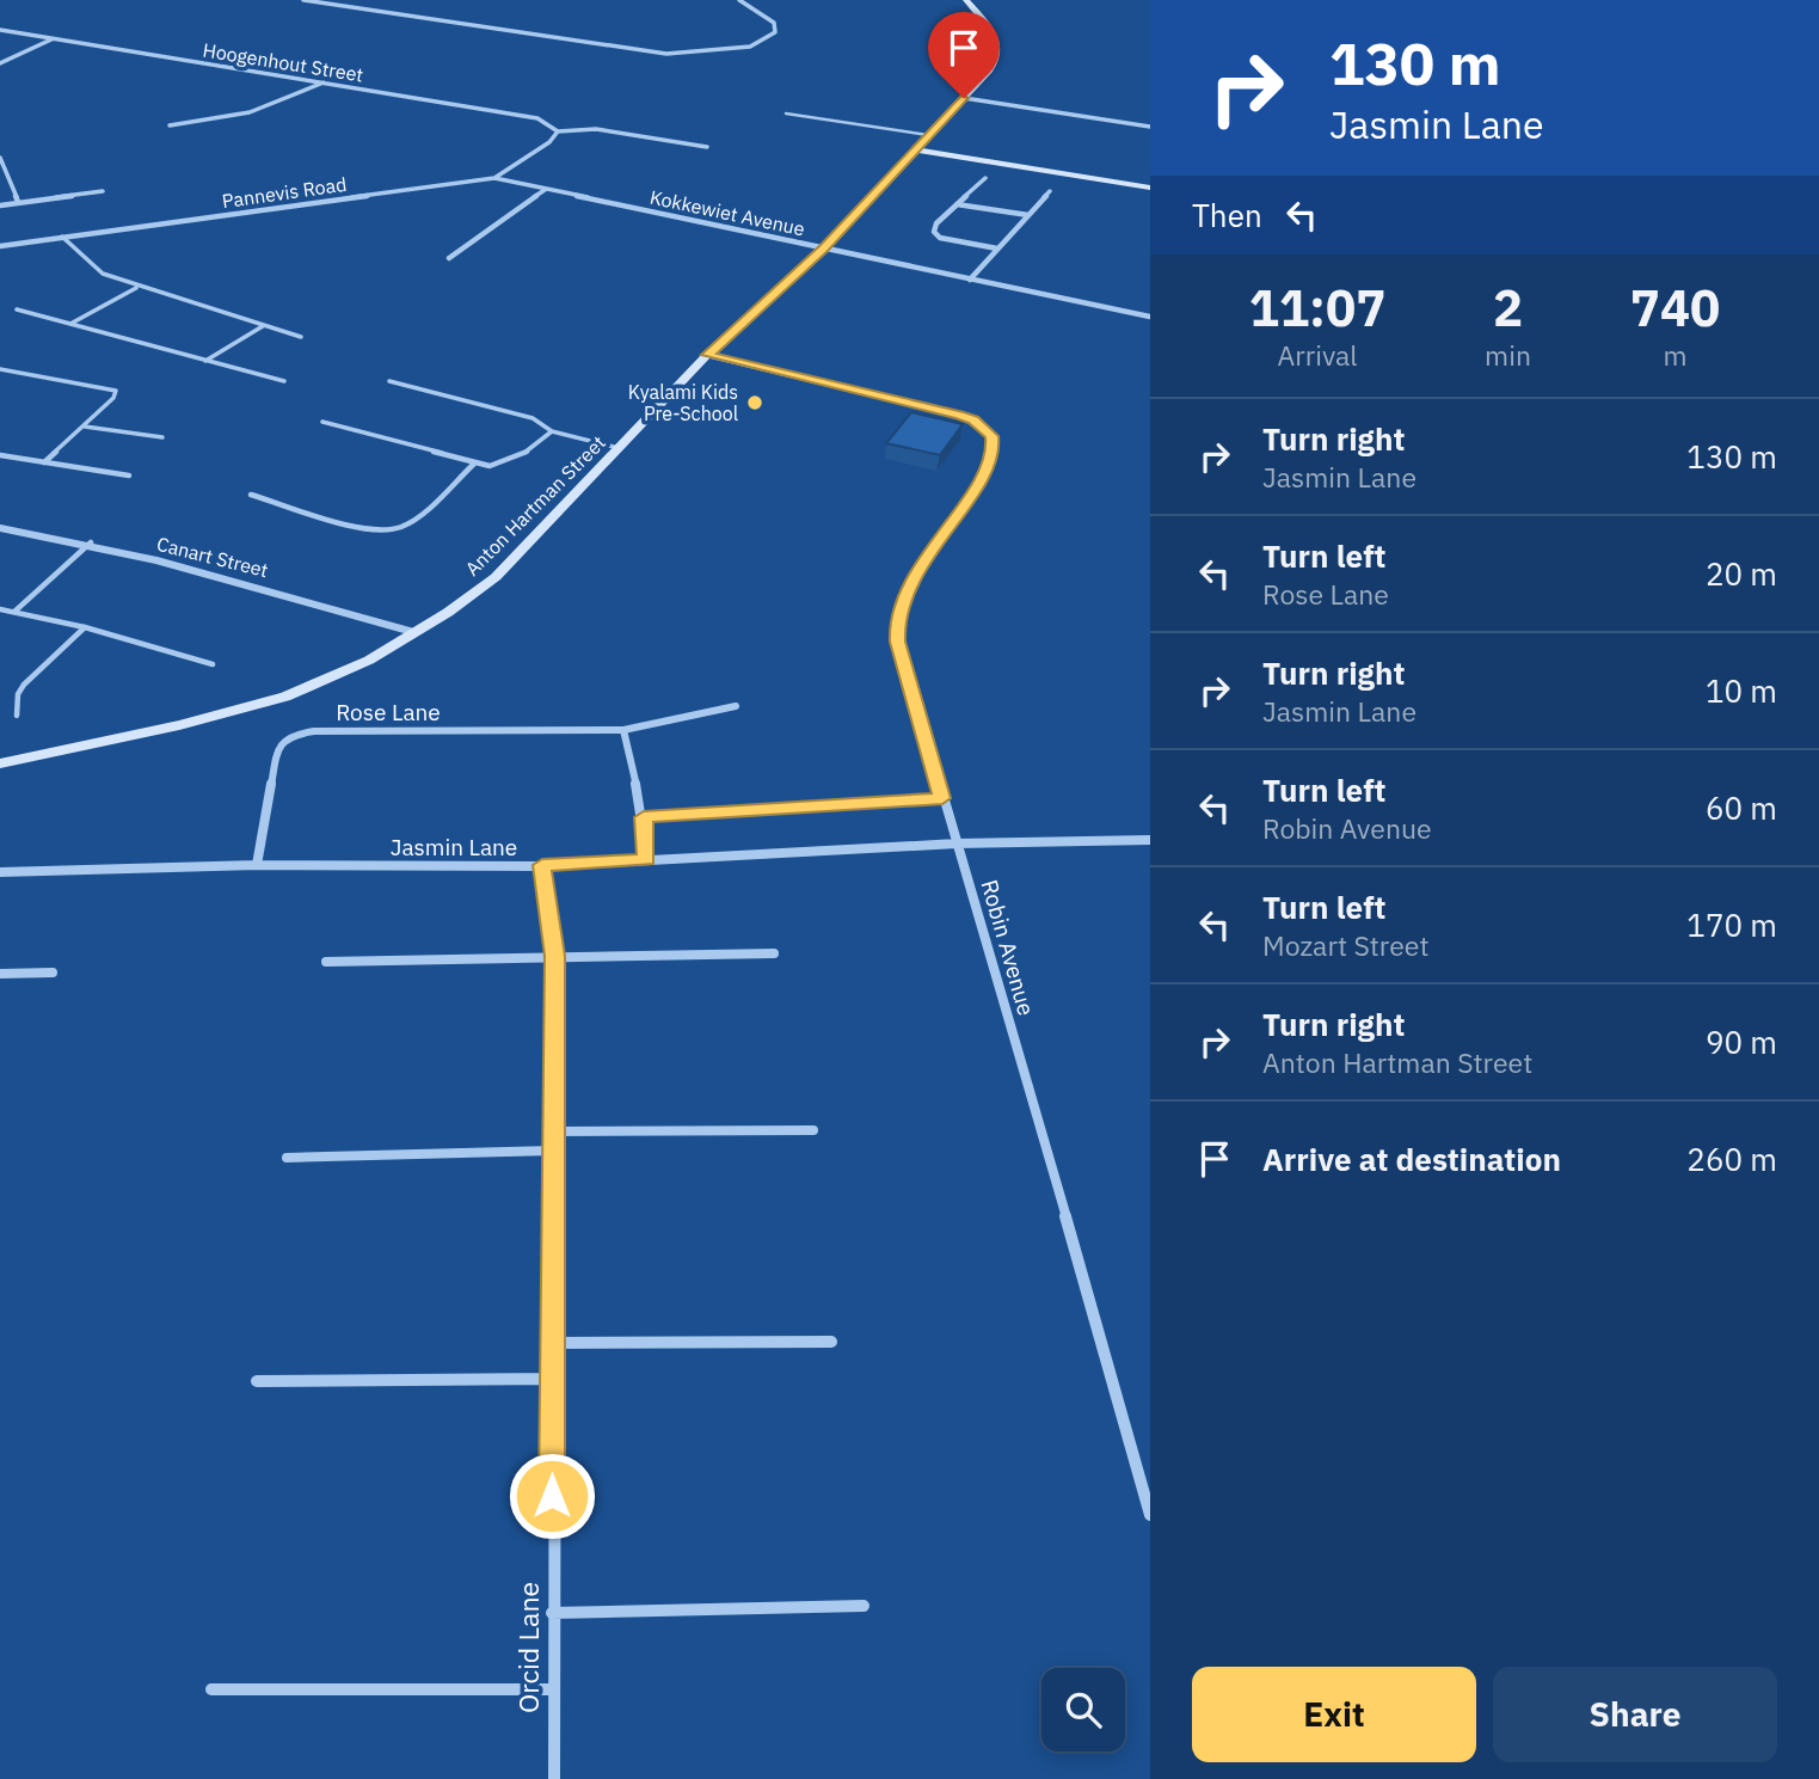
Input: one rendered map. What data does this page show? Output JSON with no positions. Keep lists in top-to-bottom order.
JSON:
{
  "streets": {
    "street": [
      "Hoogenhout Street",
      "Pannevis Road",
      "Kokkewiet Avenue",
      "Anton Hartman Street",
      "Canart Street",
      "Rose Lane",
      "Jasmin Lane",
      "Robin Avenue",
      "Orcid Lane"
    ]
  },
  "crossings": [
    ["Hoogenhout Street", "Pannevis Road"],
    ["Pannevis Road", "Kokkewiet Avenue"],
    ["Kokkewiet Avenue", "Anton Hartman Street"],
    ["Anton Hartman Street", "Canart Street"],
    ["Anton Hartman Street", "Robin Avenue"],
    ["Rose Lane", "Jasmin Lane"],
    ["Jasmin Lane", "Robin Avenue"],
    ["Jasmin Lane", "Orcid Lane"]
  ],
  "places": ["Kyalami Kids Pre-School"],
  "page": {
    "turn": ["130 m", "Jasmin Lane"],
    "then": "Then",
    "eta": [
      "11:07",
      "Arrival",
      "2",
      "min",
      "740",
      "m"
    ],
    "list": [
      {
        "name": "Turn right",
        "note": "Jasmin Lane",
        "value": "130 m"
      },
      {
        "name": "Turn left",
        "note": "Rose Lane",
        "value": "20 m"
      },
      {
        "name": "Turn right",
        "note": "Jasmin Lane",
        "value": "10 m"
      },
      {
        "name": "Turn left",
        "note": "Robin Avenue",
        "value": "60 m"
      },
      {
        "name": "Turn left",
        "note": "Mozart Street",
        "value": "170 m"
      },
      {
        "name": "Turn right",
        "note": "Anton Hartman Street",
        "value": "90 m"
      },
      {
        "name": "Arrive at destination",
        "value": "260 m"
      }
    ],
    "buttons": ["Exit", "Share"]
  }
}
